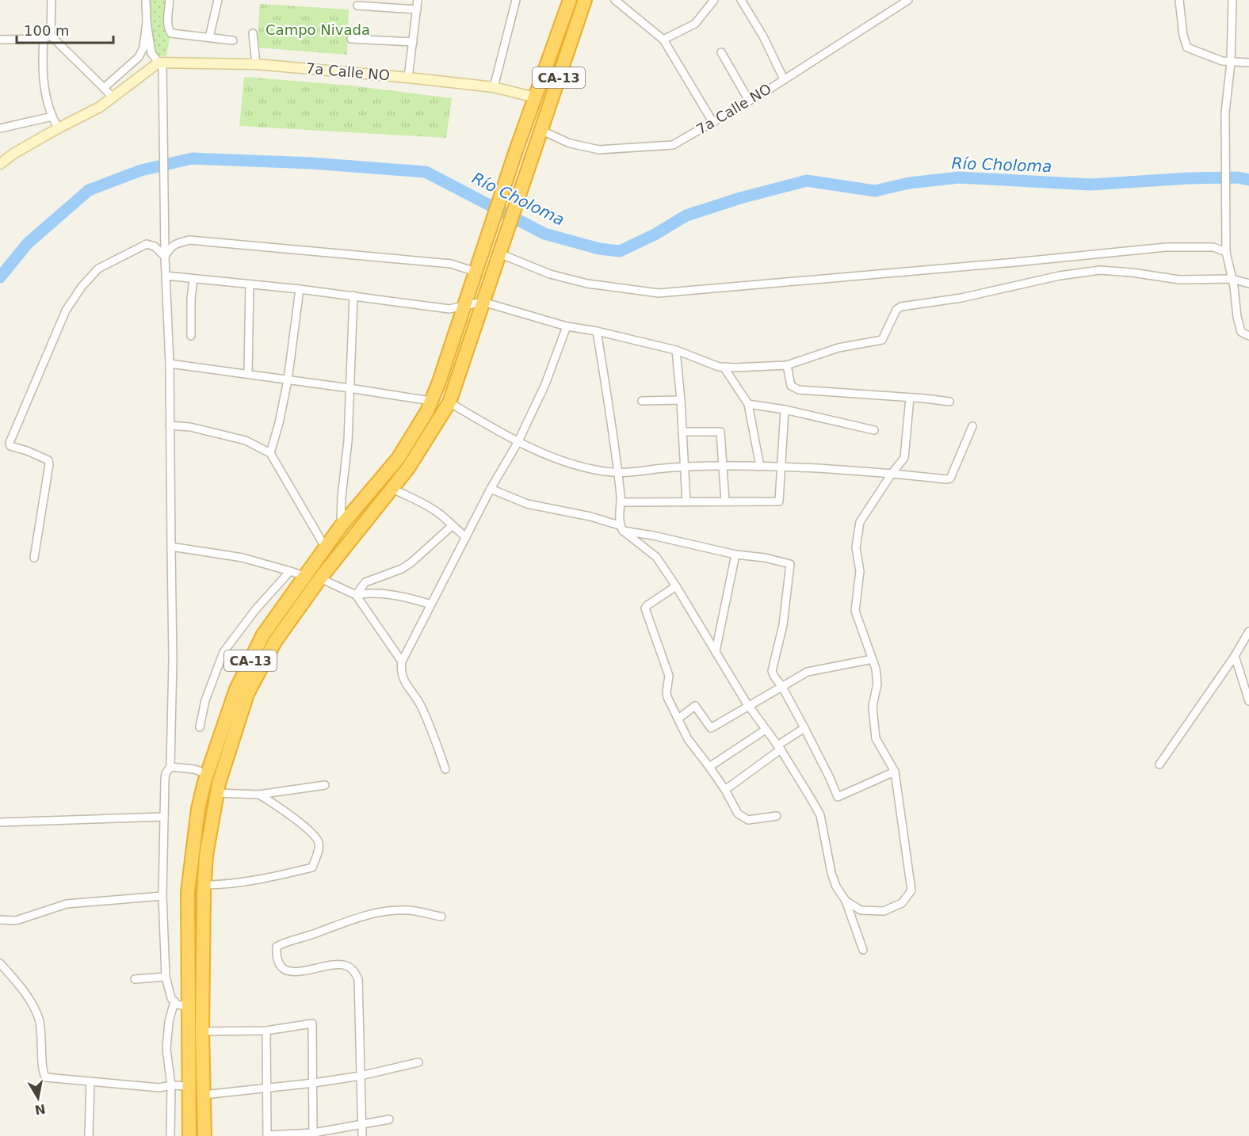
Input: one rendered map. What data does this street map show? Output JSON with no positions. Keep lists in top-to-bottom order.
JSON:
{
  "streets": {
    "highway": ["CA-13"],
    "street": ["7a Calle NO"]
  },
  "crossings": [
    ["7a Calle NO", "CA-13"]
  ],
  "water": ["Río Choloma"],
  "parks": ["Campo Nivada"],
  "scale_bar": "100 m",
  "north": "bottom"
}
